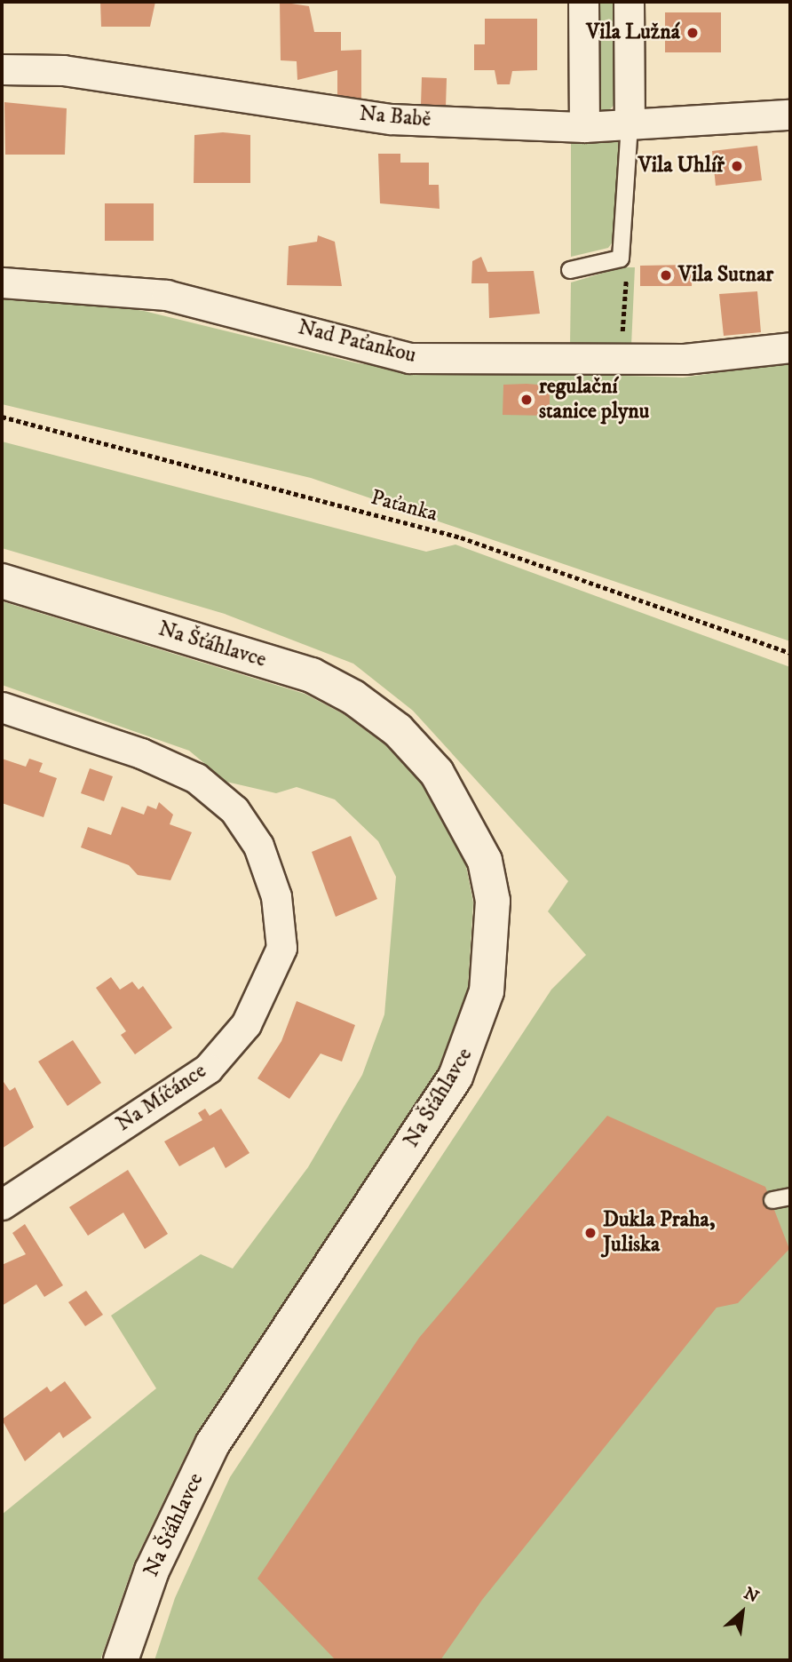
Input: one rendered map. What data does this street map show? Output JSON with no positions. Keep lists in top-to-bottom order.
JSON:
{
  "streets": {
    "street": [
      "Na Babě",
      "Nad Paťankou",
      "Na Šťáhlavce",
      "Na Míčánce"
    ],
    "path": ["Paťanka"]
  },
  "places": [
    "Vila Lužná",
    "Vila Uhlíř",
    "Vila Sutnar",
    "regulační stanice plynu",
    "Dukla Praha, Juliska"
  ],
  "north": "top right"
}
